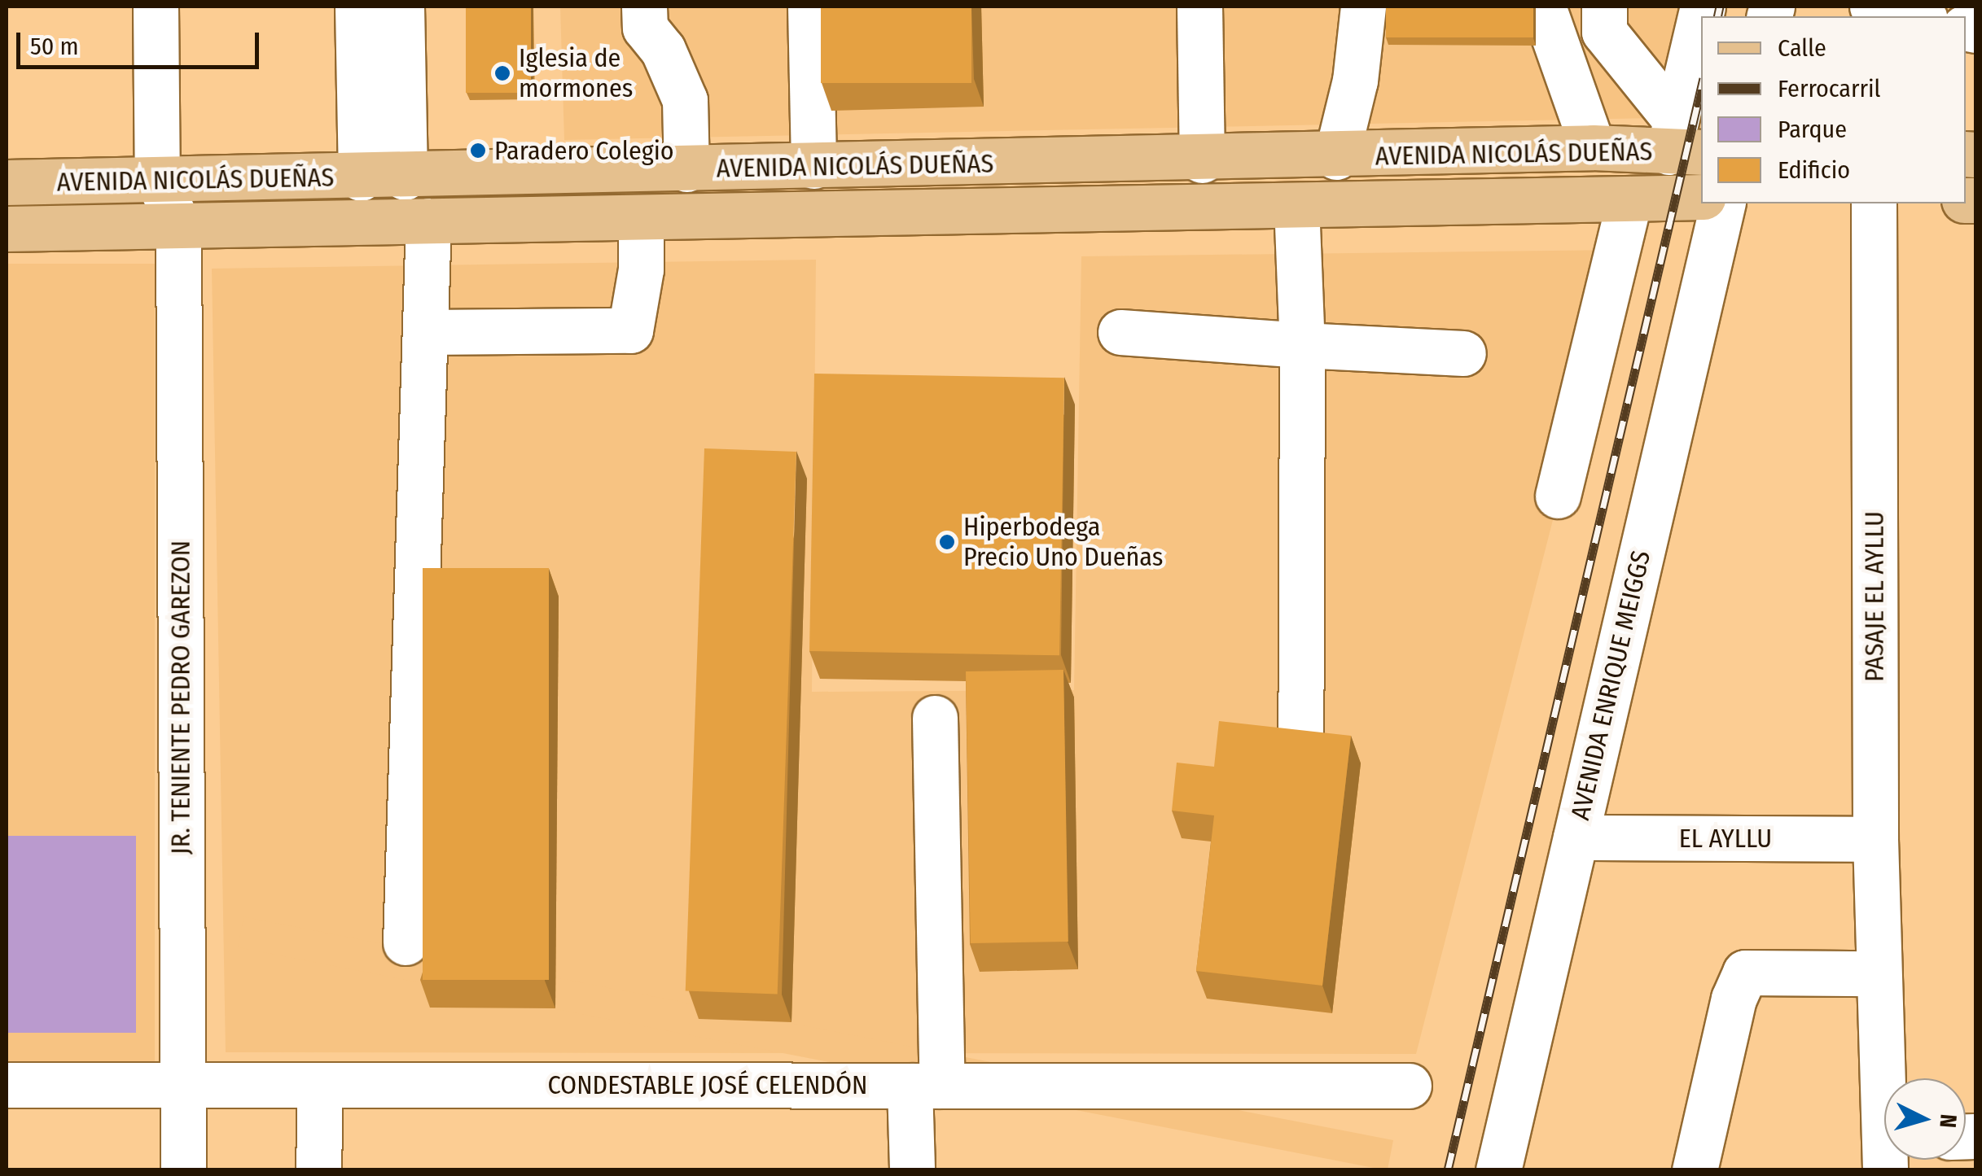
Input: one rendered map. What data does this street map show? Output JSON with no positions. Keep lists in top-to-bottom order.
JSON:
{
  "streets": {
    "main road": ["AVENIDA NICOLÁS DUEÑAS"],
    "street": [
      "PASAJE EL AYLLU",
      "AVENIDA ENRIQUE MEIGGS",
      "JR. TENIENTE PEDRO GAREZON",
      "EL AYLLU",
      "CONDESTABLE JOSÉ CELENDÓN"
    ]
  },
  "crossings": [
    ["AVENIDA NICOLÁS DUEÑAS", "JR. TENIENTE PEDRO GAREZON"],
    ["PASAJE EL AYLLU", "EL AYLLU"],
    ["AVENIDA ENRIQUE MEIGGS", "EL AYLLU"],
    ["JR. TENIENTE PEDRO GAREZON", "CONDESTABLE JOSÉ CELENDÓN"]
  ],
  "places": ["Iglesia de mormones", "Paradero Colegio", "Hiperbodega Precio Uno Dueñas"],
  "legend": [
    "Calle",
    "Ferrocarril",
    "Parque",
    "Edificio"
  ],
  "scale_bar": "50 m",
  "north": "right"
}
